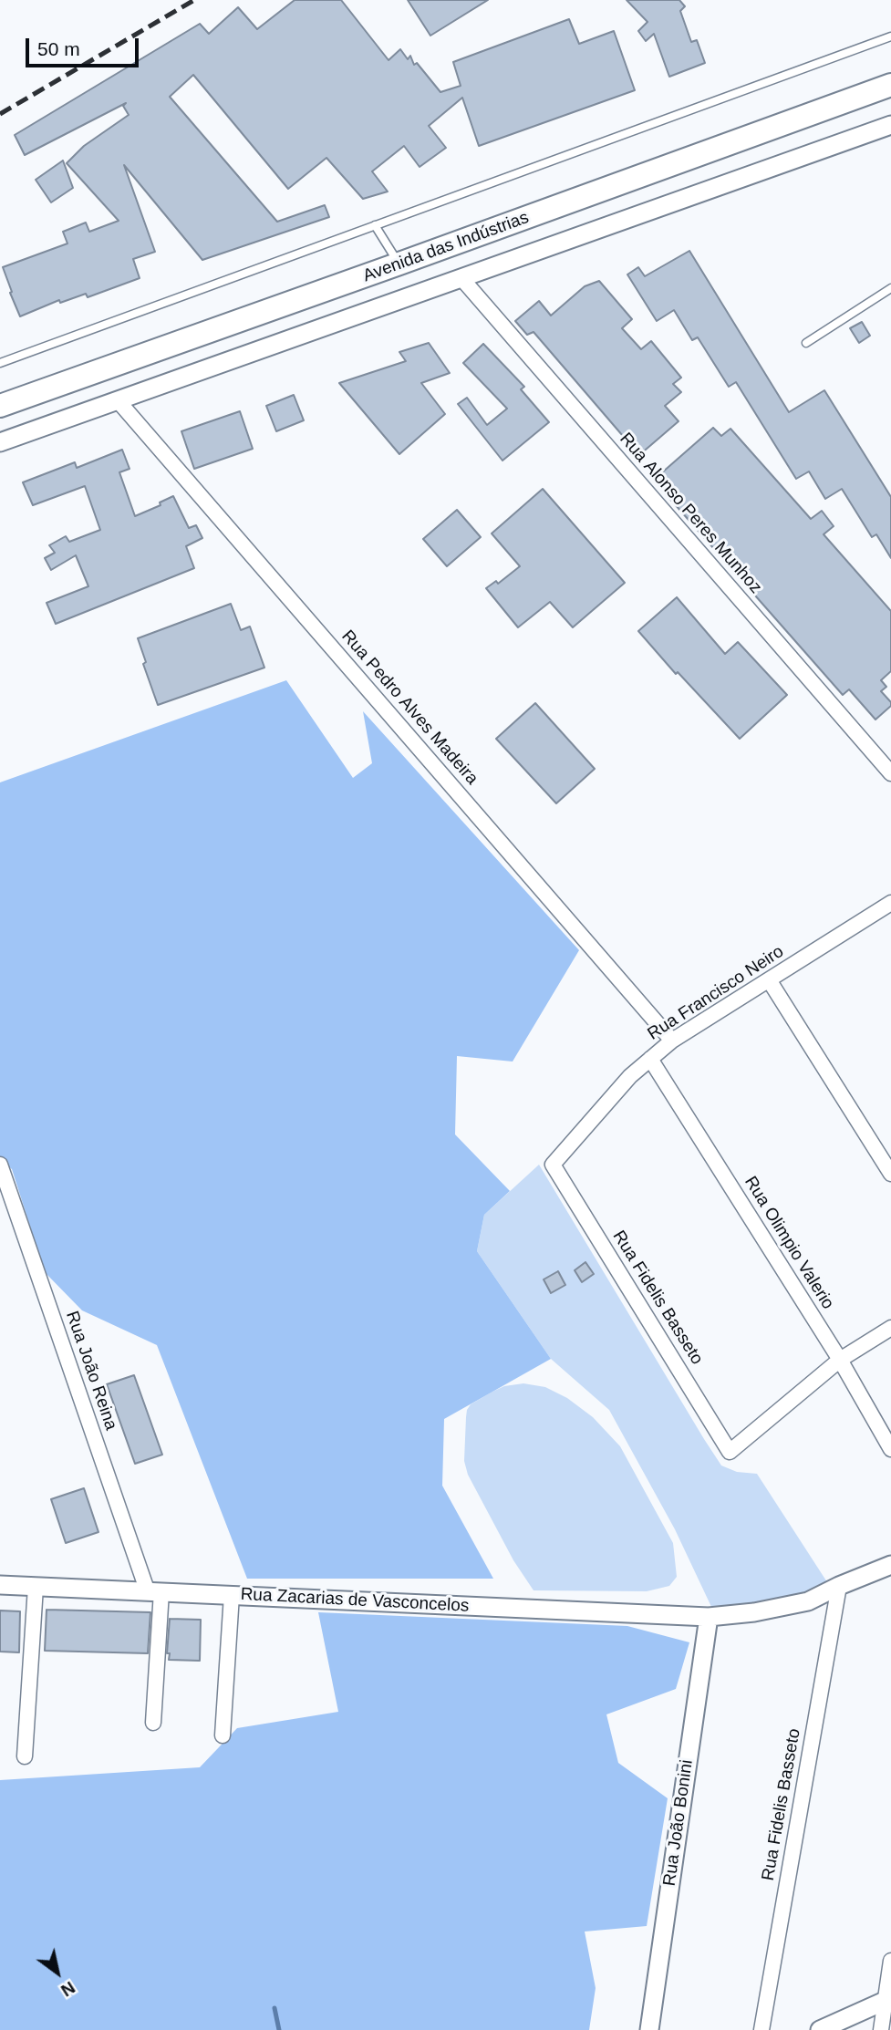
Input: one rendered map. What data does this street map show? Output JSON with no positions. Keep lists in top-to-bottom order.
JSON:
{
  "streets": {
    "main road": ["Avenida das Indústrias"],
    "street": [
      "Rua Alonso Peres Munhoz",
      "Rua Pedro Alves Madeira",
      "Rua Francisco Neiro",
      "Rua Olimpio Valerio",
      "Rua Fidelis Basseto",
      "Rua João Reina",
      "Rua Zacarias de Vasconcelos",
      "Rua João Bonini"
    ]
  },
  "crossings": [
    ["Avenida das Indústrias", "Rua Alonso Peres Munhoz"],
    ["Avenida das Indústrias", "Rua Pedro Alves Madeira"],
    ["Rua Pedro Alves Madeira", "Rua Francisco Neiro"],
    ["Rua Francisco Neiro", "Rua Olimpio Valerio"],
    ["Rua Francisco Neiro", "Rua Fidelis Basseto"],
    ["Rua Olimpio Valerio", "Rua Fidelis Basseto"],
    ["Rua Fidelis Basseto", "Rua Zacarias de Vasconcelos"],
    ["Rua João Reina", "Rua Zacarias de Vasconcelos"],
    ["Rua Zacarias de Vasconcelos", "Rua João Bonini"]
  ],
  "scale_bar": "50 m",
  "north": "bottom right"
}
